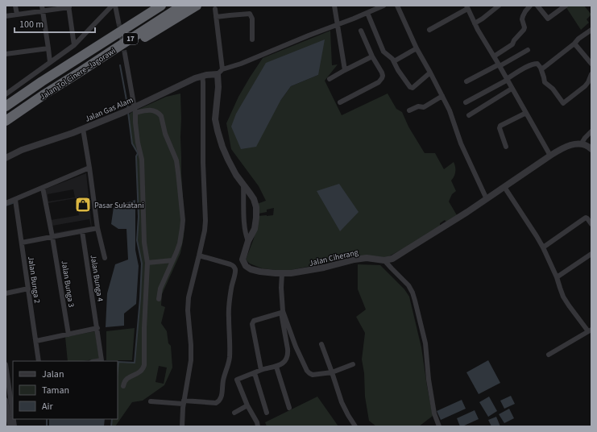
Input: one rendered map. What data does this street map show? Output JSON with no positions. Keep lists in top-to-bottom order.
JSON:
{
  "streets": {
    "highway": ["17", "Jalan Tol Cinere–Jagorawi"],
    "street": [
      "Jalan Gas Alam",
      "Jalan Ciherang",
      "Jalan Bunga 4",
      "Jalan Bunga 2",
      "Jalan Bunga 3"
    ]
  },
  "crossings": [
    ["17", "Jalan Tol Cinere–Jagorawi"]
  ],
  "places": {
    "shop": ["Pasar Sukatani"]
  },
  "legend": ["Jalan", "Taman", "Air"],
  "scale_bar": "100 m"
}
